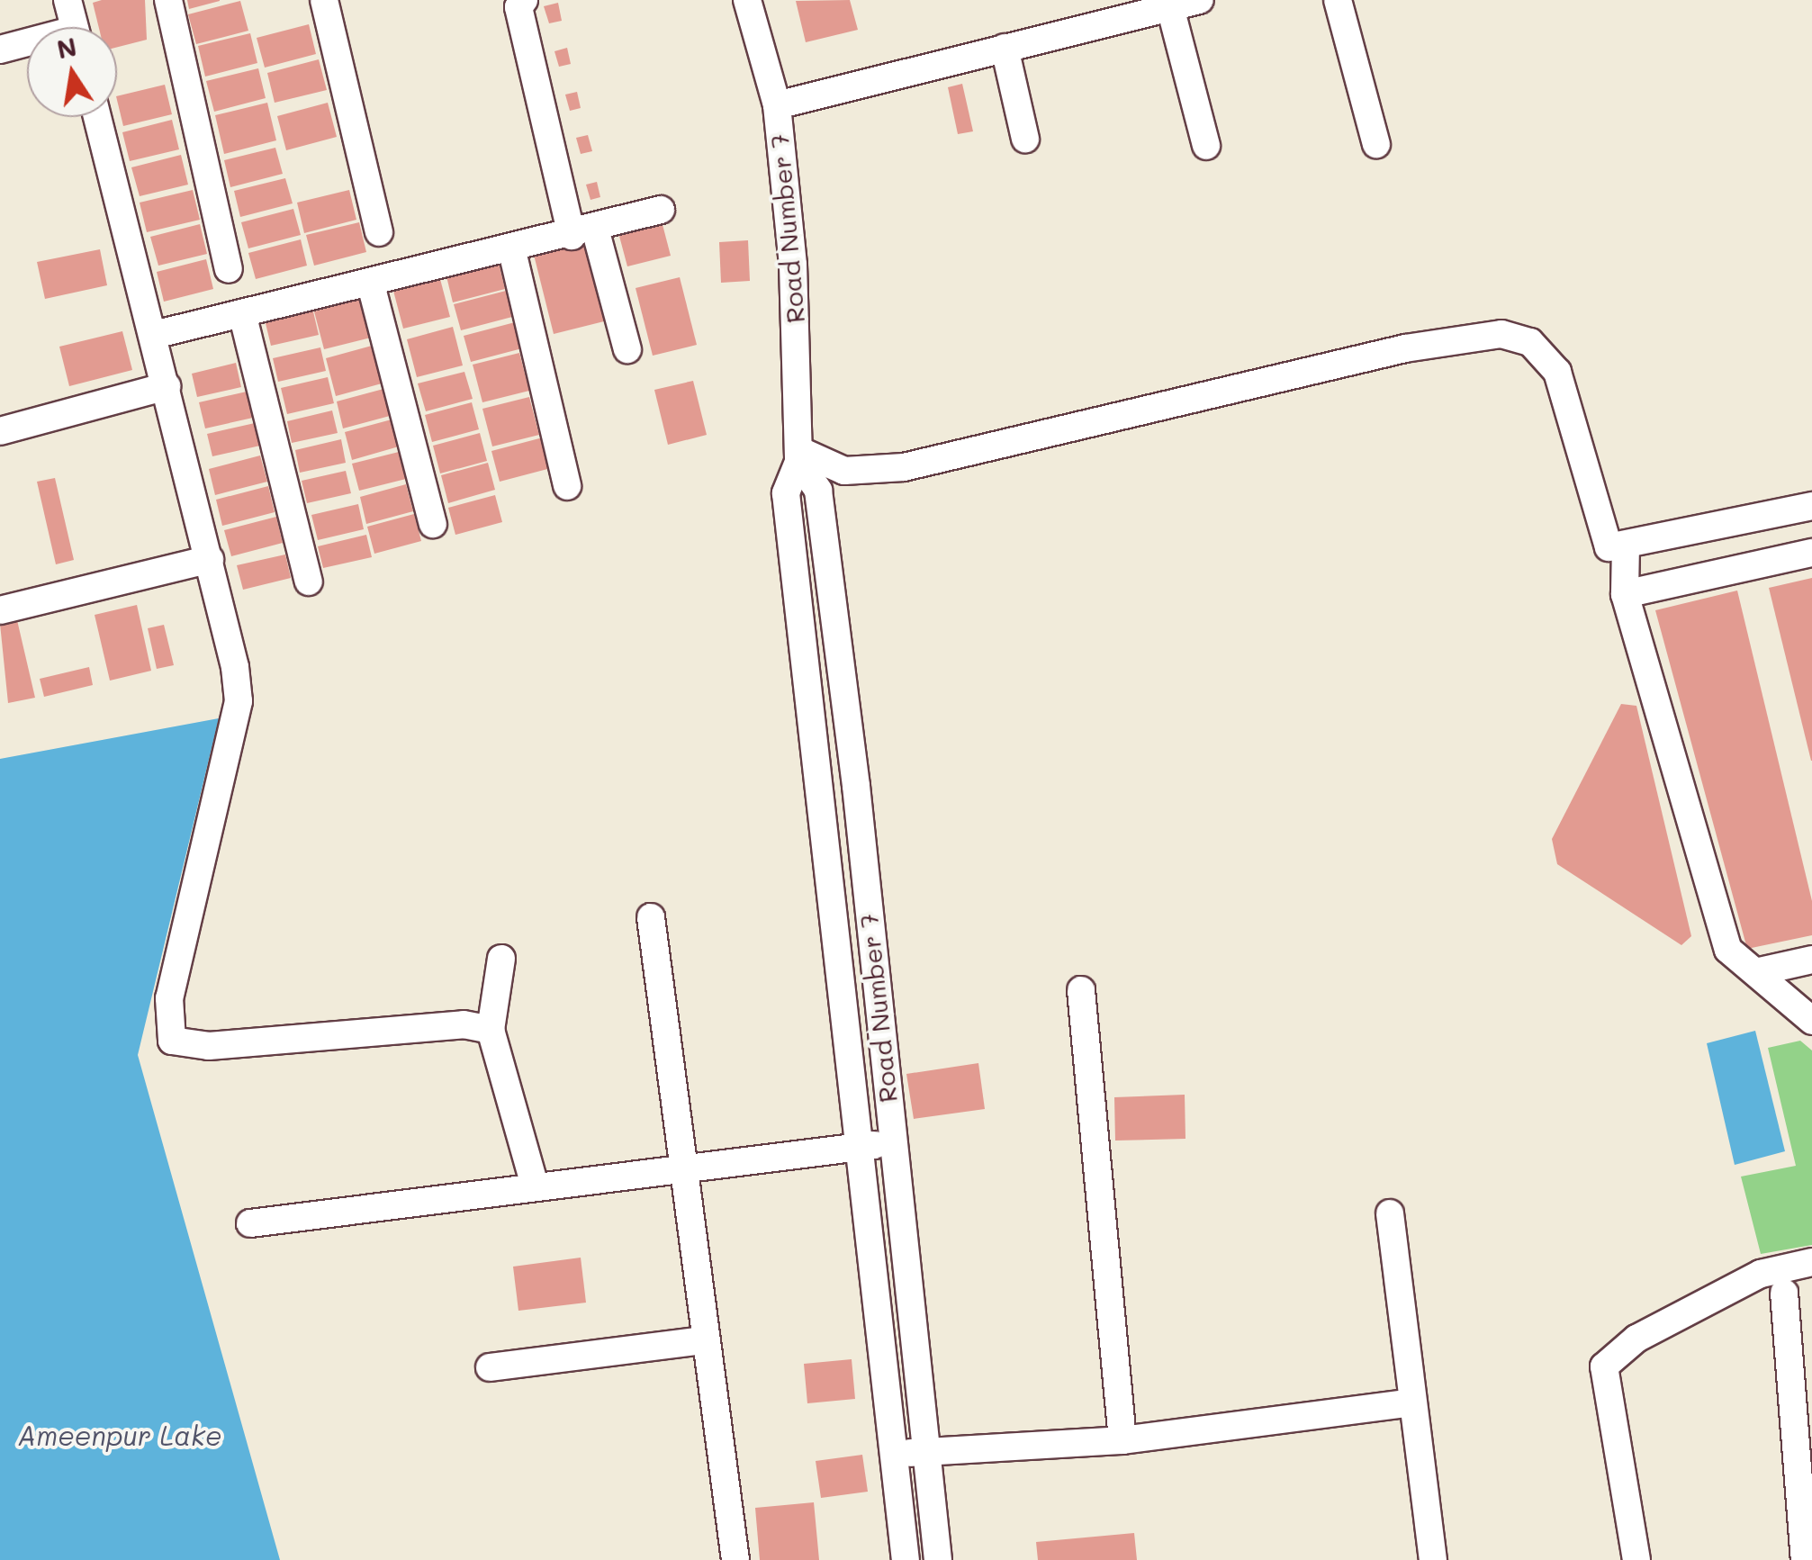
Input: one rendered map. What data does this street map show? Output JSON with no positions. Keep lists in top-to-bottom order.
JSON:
{
  "streets": {
    "street": ["Road Number 7"]
  },
  "water": ["Ameenpur Lake"],
  "north": "top"
}
